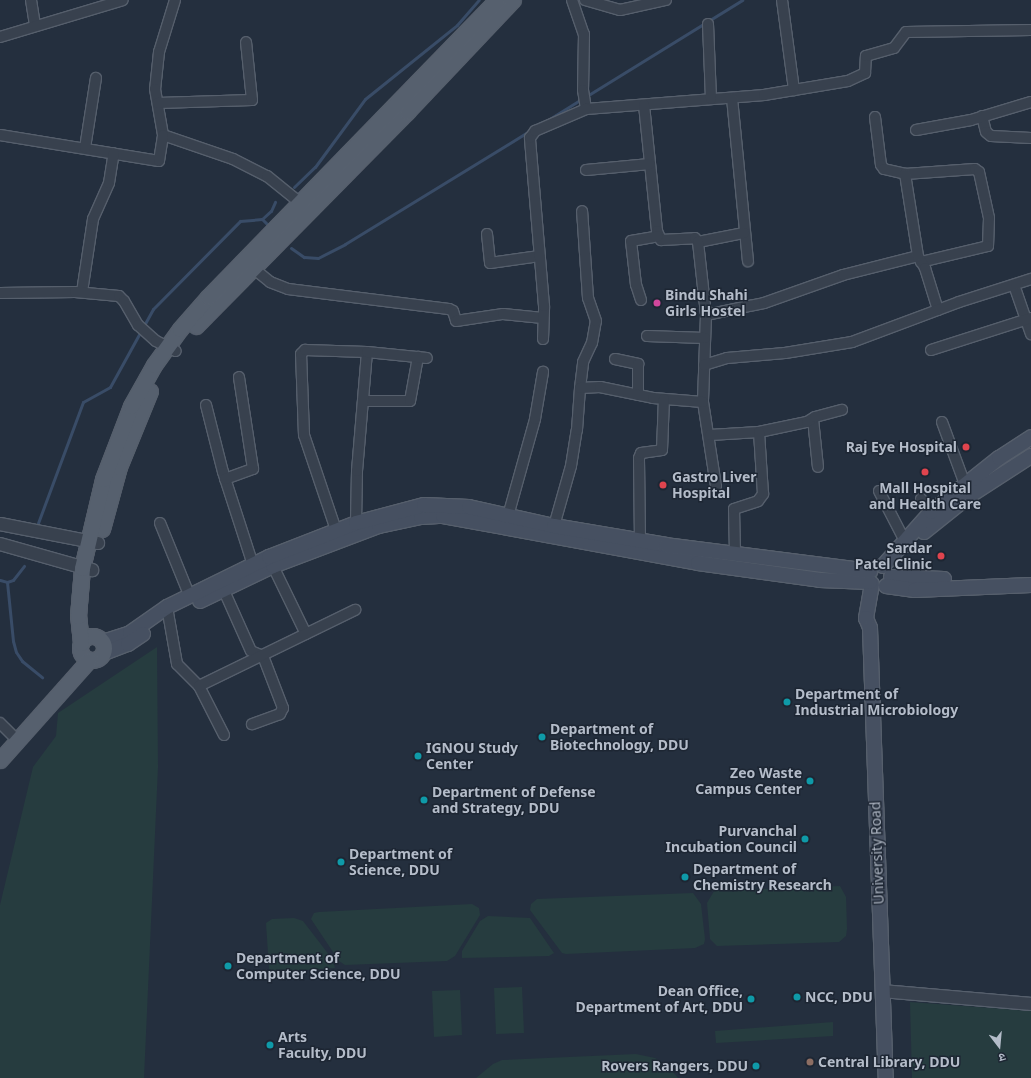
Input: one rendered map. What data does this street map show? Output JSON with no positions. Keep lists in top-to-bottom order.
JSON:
{
  "streets": {
    "main road": ["University Road"]
  },
  "places": [
    "Bindu Shahi Girls Hostel",
    "Raj Eye Hospital",
    "Mall Hospital and Health Care",
    "Gastro Liver Hospital",
    "Sardar Patel Clinic",
    "Department of Industrial Microbiology",
    "Department of Biotechnology, DDU",
    "IGNOU Study Center",
    "Zeo Waste Campus Center",
    "Department of Defense and Strategy, DDU",
    "Purvanchal Incubation Council",
    "Department of Science, DDU",
    "Department of Chemistry Research",
    "Department of Computer Science, DDU",
    "NCC, DDU",
    "Dean Office, Department of Art, DDU",
    "Arts Faculty, DDU",
    "Central Library, DDU",
    "Rovers Rangers, DDU"
  ],
  "north": "bottom"
}
